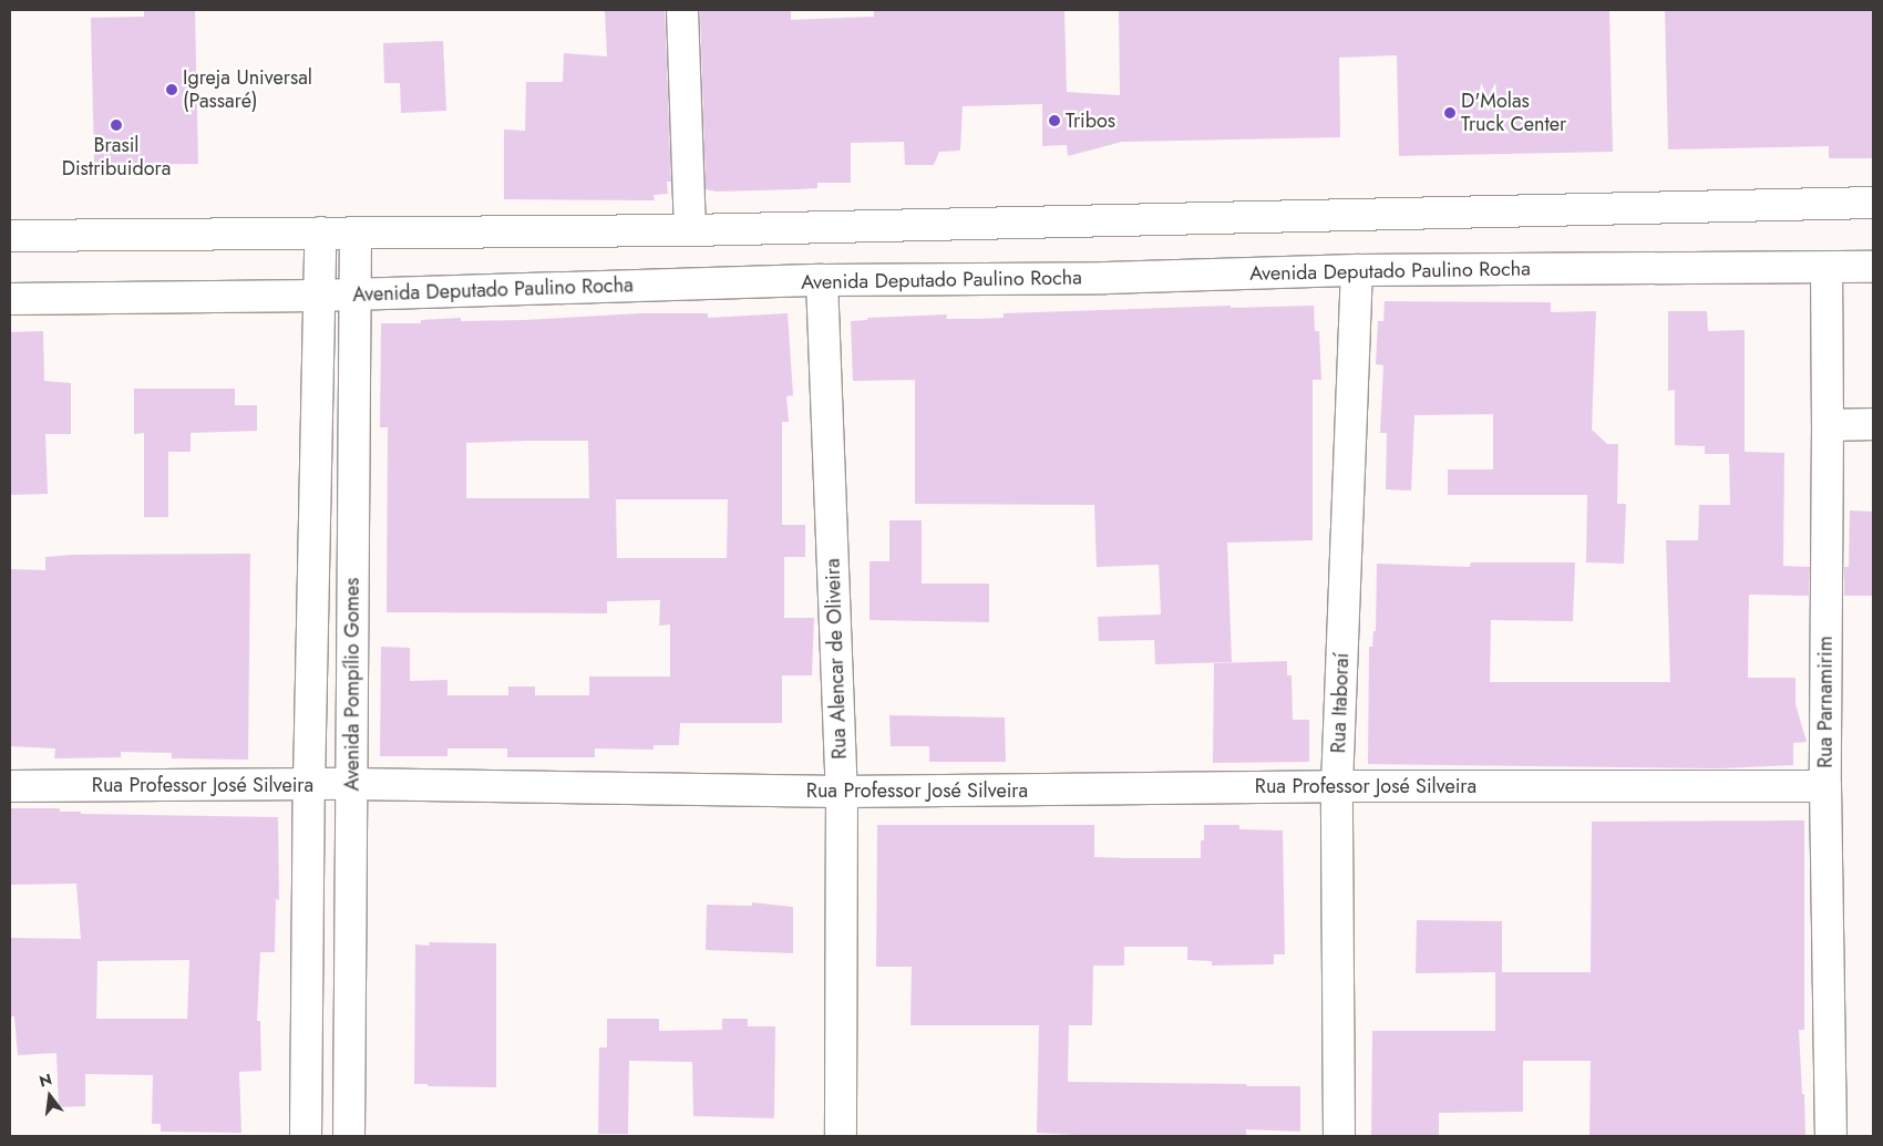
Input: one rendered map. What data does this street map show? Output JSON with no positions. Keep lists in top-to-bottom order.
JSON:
{
  "streets": {
    "main road": [
      "Avenida Deputado Paulino Rocha",
      "Rua Alencar de Oliveira",
      "Avenida Pompílio Gomes",
      "Rua Parnamirim",
      "Rua Itaboraí",
      "Rua Professor José Silveira"
    ]
  },
  "crossings": [
    ["Avenida Deputado Paulino Rocha", "Rua Alencar de Oliveira"],
    ["Avenida Deputado Paulino Rocha", "Avenida Pompílio Gomes"],
    ["Avenida Deputado Paulino Rocha", "Rua Parnamirim"],
    ["Avenida Deputado Paulino Rocha", "Rua Itaboraí"],
    ["Rua Alencar de Oliveira", "Rua Professor José Silveira"],
    ["Avenida Pompílio Gomes", "Rua Professor José Silveira"],
    ["Rua Parnamirim", "Rua Professor José Silveira"],
    ["Rua Itaboraí", "Rua Professor José Silveira"]
  ],
  "places": [
    "Igreja Universal (Passaré)",
    "D'Molas Truck Center",
    "Tribos",
    "Brasil Distribuidora"
  ],
  "north": "top"
}
